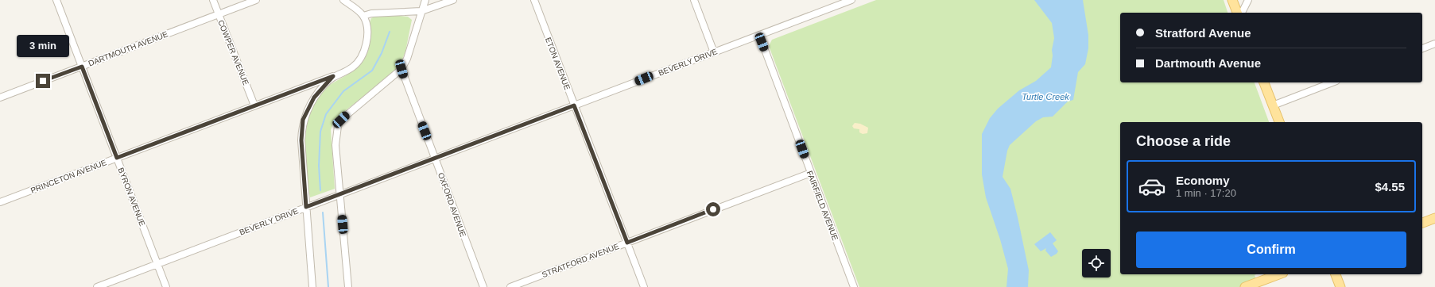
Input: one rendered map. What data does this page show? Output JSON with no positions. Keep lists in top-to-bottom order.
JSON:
{
  "streets": {
    "street": [
      "DARTMOUTH AVENUE",
      "COWPER AVENUE",
      "BEVERLY DRIVE",
      "ETON AVENUE",
      "PRINCETON AVENUE",
      "BYRON AVENUE",
      "OXFORD AVENUE",
      "FAIRFIELD AVENUE",
      "STRATFORD AVENUE"
    ]
  },
  "crossings": [
    ["DARTMOUTH AVENUE", "COWPER AVENUE"],
    ["DARTMOUTH AVENUE", "BYRON AVENUE"],
    ["COWPER AVENUE", "PRINCETON AVENUE"],
    ["BEVERLY DRIVE", "ETON AVENUE"],
    ["BEVERLY DRIVE", "BYRON AVENUE"],
    ["BEVERLY DRIVE", "OXFORD AVENUE"],
    ["BEVERLY DRIVE", "FAIRFIELD AVENUE"],
    ["ETON AVENUE", "STRATFORD AVENUE"],
    ["PRINCETON AVENUE", "BYRON AVENUE"],
    ["FAIRFIELD AVENUE", "STRATFORD AVENUE"]
  ],
  "water": ["Turtle Creek"],
  "page": {
    "banner": ["Stratford Avenue", "Dartmouth Avenue"],
    "bubble": "3 min",
    "heading": "Choose a ride",
    "list": [
      {
        "name": "Economy",
        "note": "1 min · 17:20",
        "value": "$4.55"
      }
    ],
    "buttons": "Confirm"
  }
}
